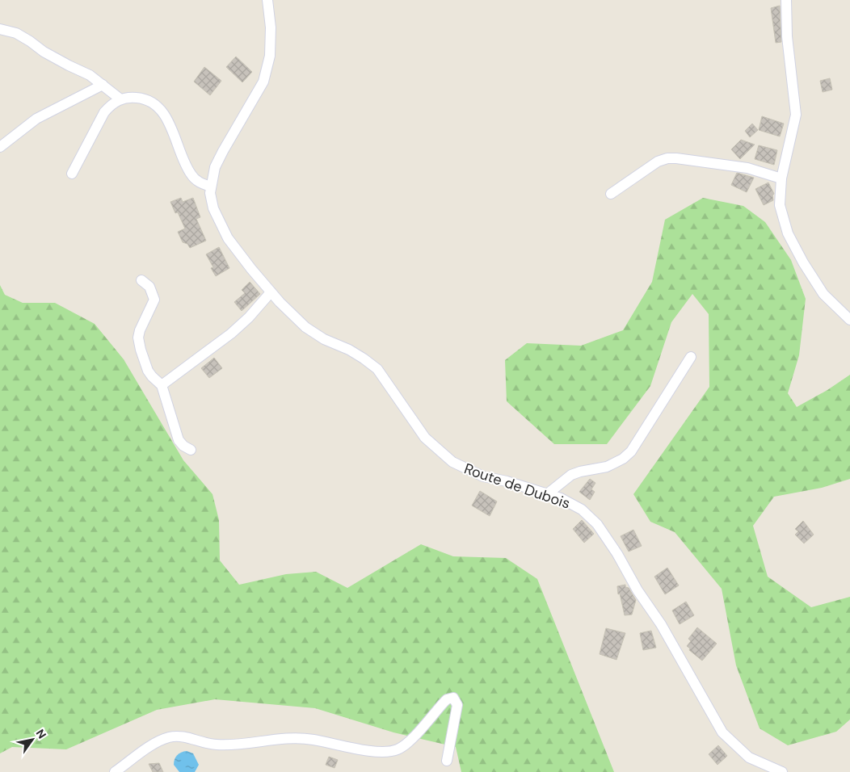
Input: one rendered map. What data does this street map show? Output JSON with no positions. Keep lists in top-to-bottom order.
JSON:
{
  "streets": {
    "street": ["Route de Dubois"]
  },
  "north": "top right"
}
